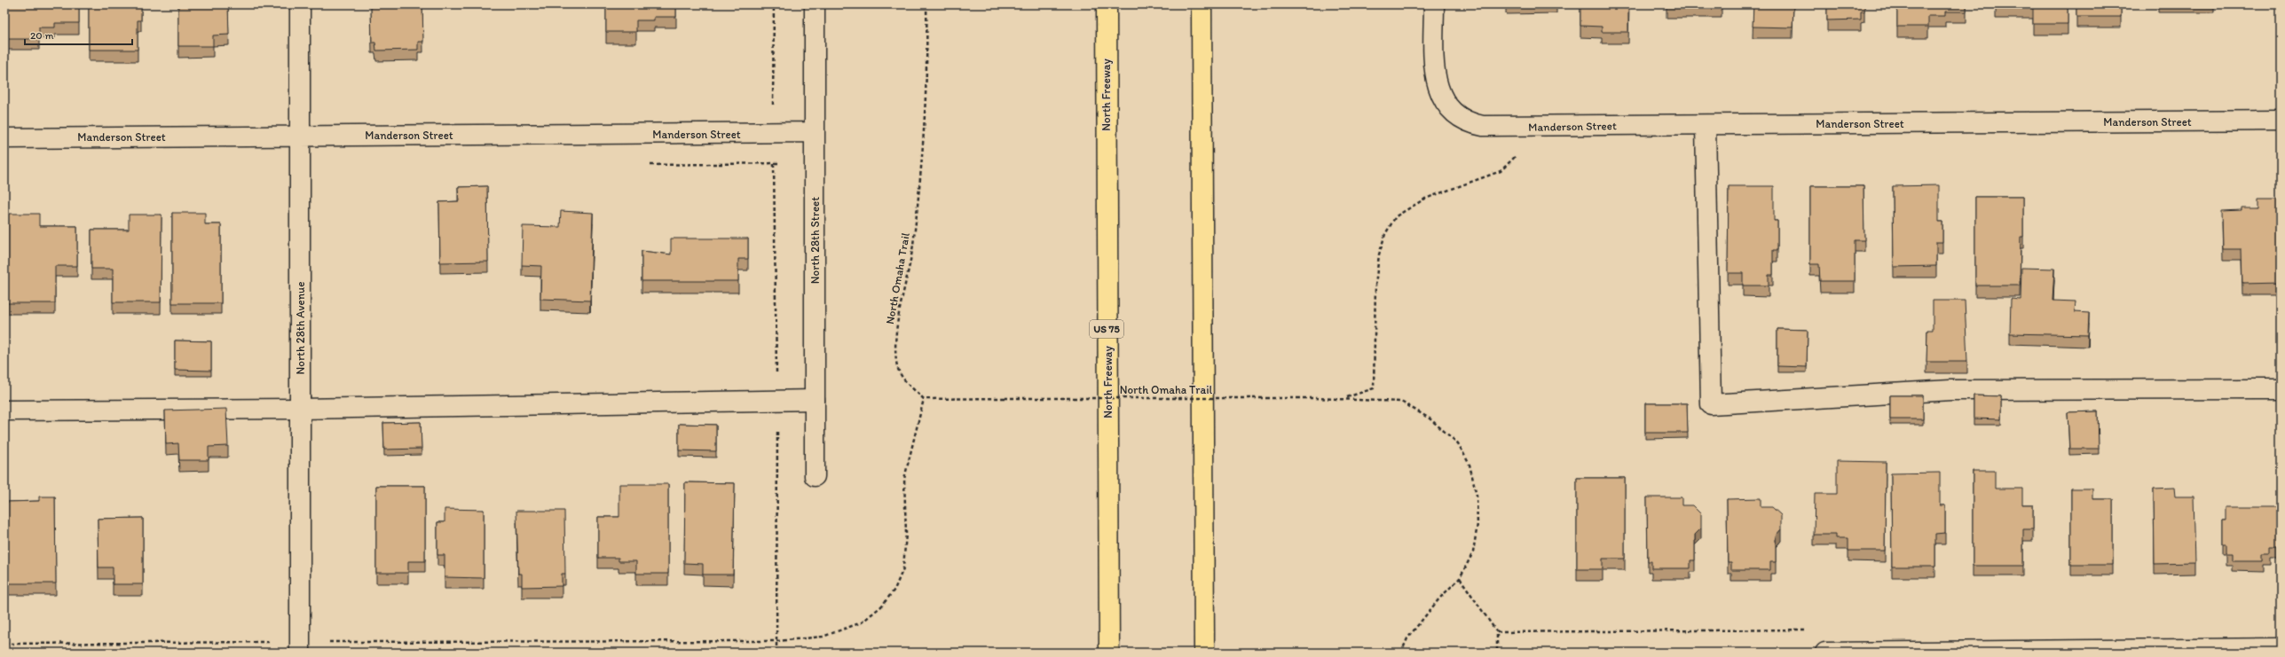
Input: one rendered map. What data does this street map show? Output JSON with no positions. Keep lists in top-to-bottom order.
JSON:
{
  "streets": {
    "highway": ["North Freeway", "US 75"],
    "street": ["Manderson Street", "North 28th Street", "North 28th Avenue"],
    "path": ["North Omaha Trail"]
  },
  "crossings": [
    ["Manderson Street", "North 28th Street"],
    ["Manderson Street", "North 28th Avenue"]
  ],
  "scale_bar": "20 m"
}
